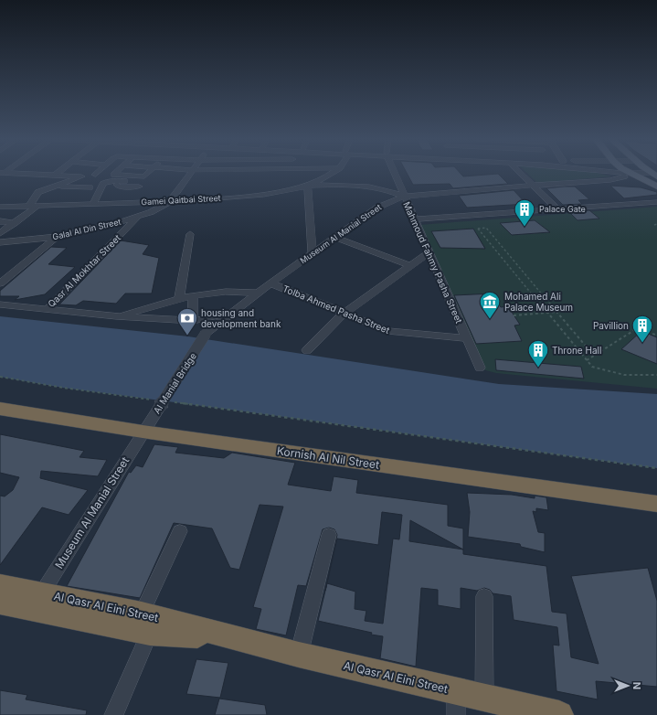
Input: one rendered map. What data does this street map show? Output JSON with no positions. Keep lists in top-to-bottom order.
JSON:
{
  "streets": {
    "highway": ["Kornish Al Nil Street", "Al Qasr Al Eini Street"],
    "street": [
      "Gamei Qaitbai Street",
      "Galal Al Din Street",
      "Museum Al Manial Street",
      "Mahmoud Fahmy Pasha Street",
      "Qasr Al Mokhtar Street",
      "Tolba Ahmed Pasha Street",
      "Al Manial Bridge"
    ]
  },
  "crossings": [
    ["Gamei Qaitbai Street", "Galal Al Din Street"],
    ["Galal Al Din Street", "Qasr Al Mokhtar Street"],
    ["Museum Al Manial Street", "Mahmoud Fahmy Pasha Street"],
    ["Museum Al Manial Street", "Qasr Al Mokhtar Street"],
    ["Museum Al Manial Street", "Tolba Ahmed Pasha Street"],
    ["Museum Al Manial Street", "Al Manial Bridge"],
    ["Museum Al Manial Street", "Kornish Al Nil Street"],
    ["Museum Al Manial Street", "Al Qasr Al Eini Street"],
    ["Mahmoud Fahmy Pasha Street", "Tolba Ahmed Pasha Street"],
    ["Al Manial Bridge", "Kornish Al Nil Street"]
  ],
  "places": {
    "building": ["Palace Gate", "Pavillion", "Throne Hall"],
    "museum": ["Mohamed Ali Palace Museum"],
    "bank": ["housing and development bank"]
  },
  "north": "right"
}
